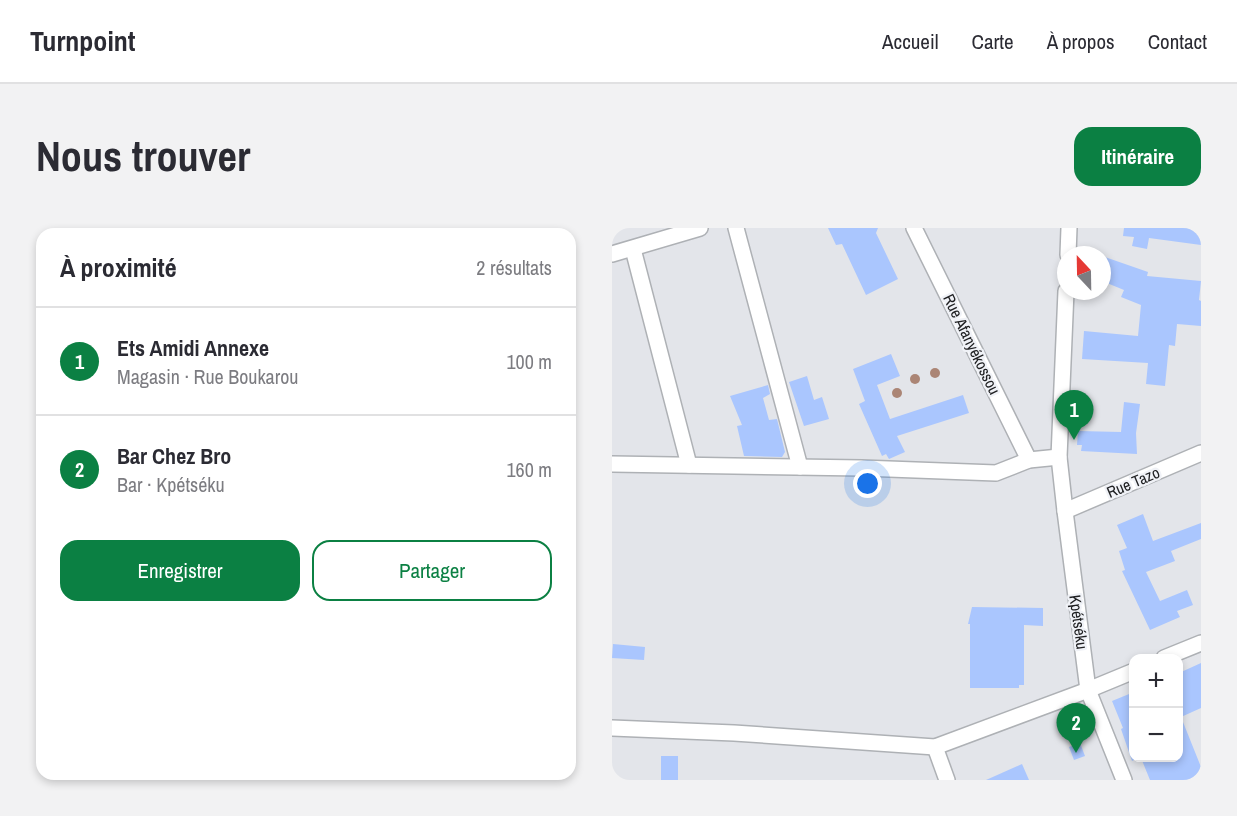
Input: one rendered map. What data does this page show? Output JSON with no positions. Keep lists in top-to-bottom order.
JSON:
{
  "streets": {
    "street": ["Rue Afanyékossou", "Rue Tazo", "Kpétséku"]
  },
  "crossings": [
    ["Rue Tazo", "Kpétséku"]
  ],
  "north": "top",
  "page": {
    "header": "Turnpoint",
    "nav": [
      "Accueil",
      "Carte",
      "À propos",
      "Contact"
    ],
    "buttons": [
      "Itinéraire",
      ["Enregistrer", "Partager"]
    ],
    "title": "Nous trouver",
    "heading": ["À proximité", "2 résultats"],
    "list": [
      {
        "mark": "1",
        "name": "Ets Amidi Annexe",
        "note": "Magasin · Rue Boukarou",
        "value": "100 m"
      },
      {
        "mark": "2",
        "name": "Bar Chez Bro",
        "note": "Bar · Kpétséku",
        "value": "160 m"
      }
    ],
    "pins": ["1", "2"],
    "map_buttons": ["+", "−"]
  }
}
